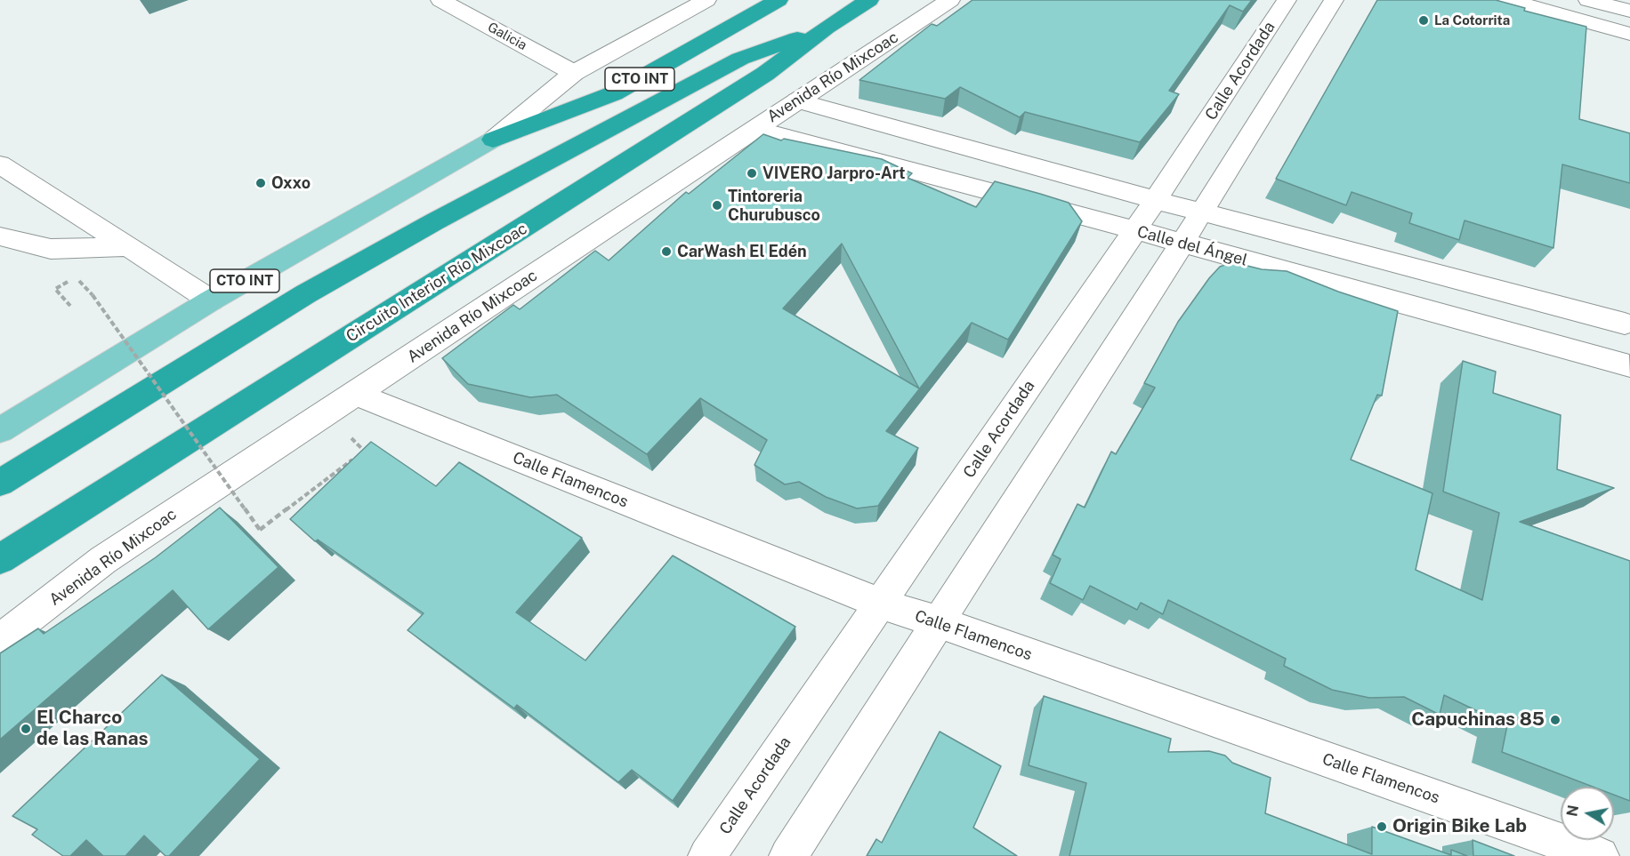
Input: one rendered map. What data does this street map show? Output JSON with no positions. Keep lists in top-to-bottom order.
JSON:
{
  "streets": {
    "highway": ["CTO INT", "Circuito Interior Río Mixcoac"],
    "street": [
      "Galicia",
      "Calle Acordada",
      "Avenida Río Mixcoac",
      "Calle del Ángel",
      "Calle Flamencos"
    ]
  },
  "crossings": [
    ["Galicia", "CTO INT"],
    ["Calle Acordada", "Calle del Ángel"],
    ["Calle Acordada", "Calle Flamencos"],
    ["Avenida Río Mixcoac", "Calle del Ángel"],
    ["Avenida Río Mixcoac", "Calle Flamencos"]
  ],
  "places": [
    "La Cotorrita",
    "VIVERO Jarpro-Art",
    "Oxxo",
    "Tintoreria Churubusco",
    "CarWash El Edén",
    "Capuchinas 85",
    "El Charco de las Ranas",
    "Origin Bike Lab"
  ],
  "north": "left"
}
